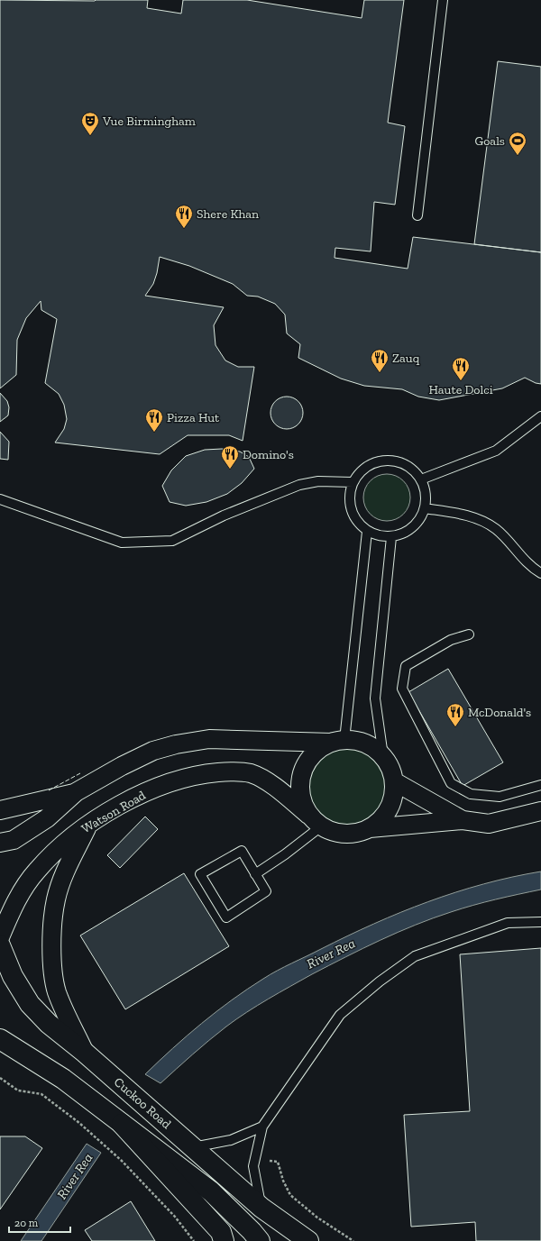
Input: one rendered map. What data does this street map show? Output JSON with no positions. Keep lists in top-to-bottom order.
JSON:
{
  "streets": {
    "main road": ["Cuckoo Road"],
    "street": ["Watson Road"]
  },
  "water": ["River Rea"],
  "places": {
    "theatre": ["Vue Birmingham"],
    "sports": ["Goals"],
    "restaurant": [
      "Shere Khan",
      "Zauq",
      "Haute Dolci",
      "Pizza Hut",
      "Domino's",
      "McDonald's"
    ]
  },
  "scale_bar": "20 m"
}
